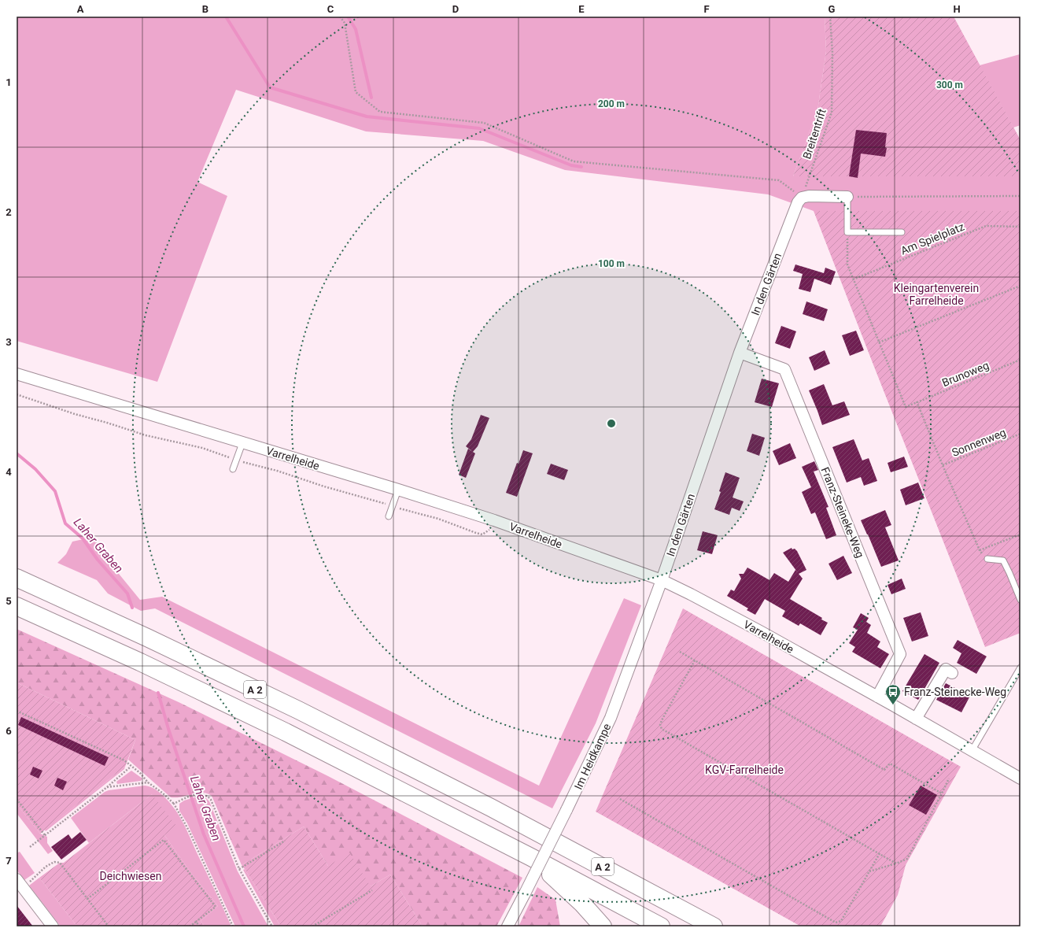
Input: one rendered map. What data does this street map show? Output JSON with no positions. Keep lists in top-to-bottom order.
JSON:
{
  "streets": {
    "highway": ["A 2"],
    "street": [
      "In den Gärten",
      "Varrelheide",
      "Franz-Steineke-Weg",
      "Im Heidkampe"
    ],
    "path": [
      "Breitentrift",
      "Am Spielplatz",
      "Brunoweg",
      "Sonnenweg"
    ]
  },
  "crossings": [
    ["Breitentrift", "In den Gärten"],
    ["In den Gärten", "Varrelheide"],
    ["In den Gärten", "Franz-Steineke-Weg"],
    ["In den Gärten", "Im Heidkampe"],
    ["Varrelheide", "Franz-Steineke-Weg"],
    ["Varrelheide", "Im Heidkampe"]
  ],
  "water": ["Laher Graben"],
  "parks": ["Kleingartenverein Farrelheide", "KGV-Farrelheide", "Deichwiesen"],
  "places": {
    "bus stop": ["Franz-Steinecke-Weg"]
  },
  "grid": {
    "columns": [
      "A",
      "B",
      "C",
      "D",
      "E",
      "F",
      "G",
      "H"
    ],
    "rows": [
      "1",
      "2",
      "3",
      "4",
      "5",
      "6",
      "7"
    ]
  },
  "rings": ["300 m", "200 m", "100 m"]
}
